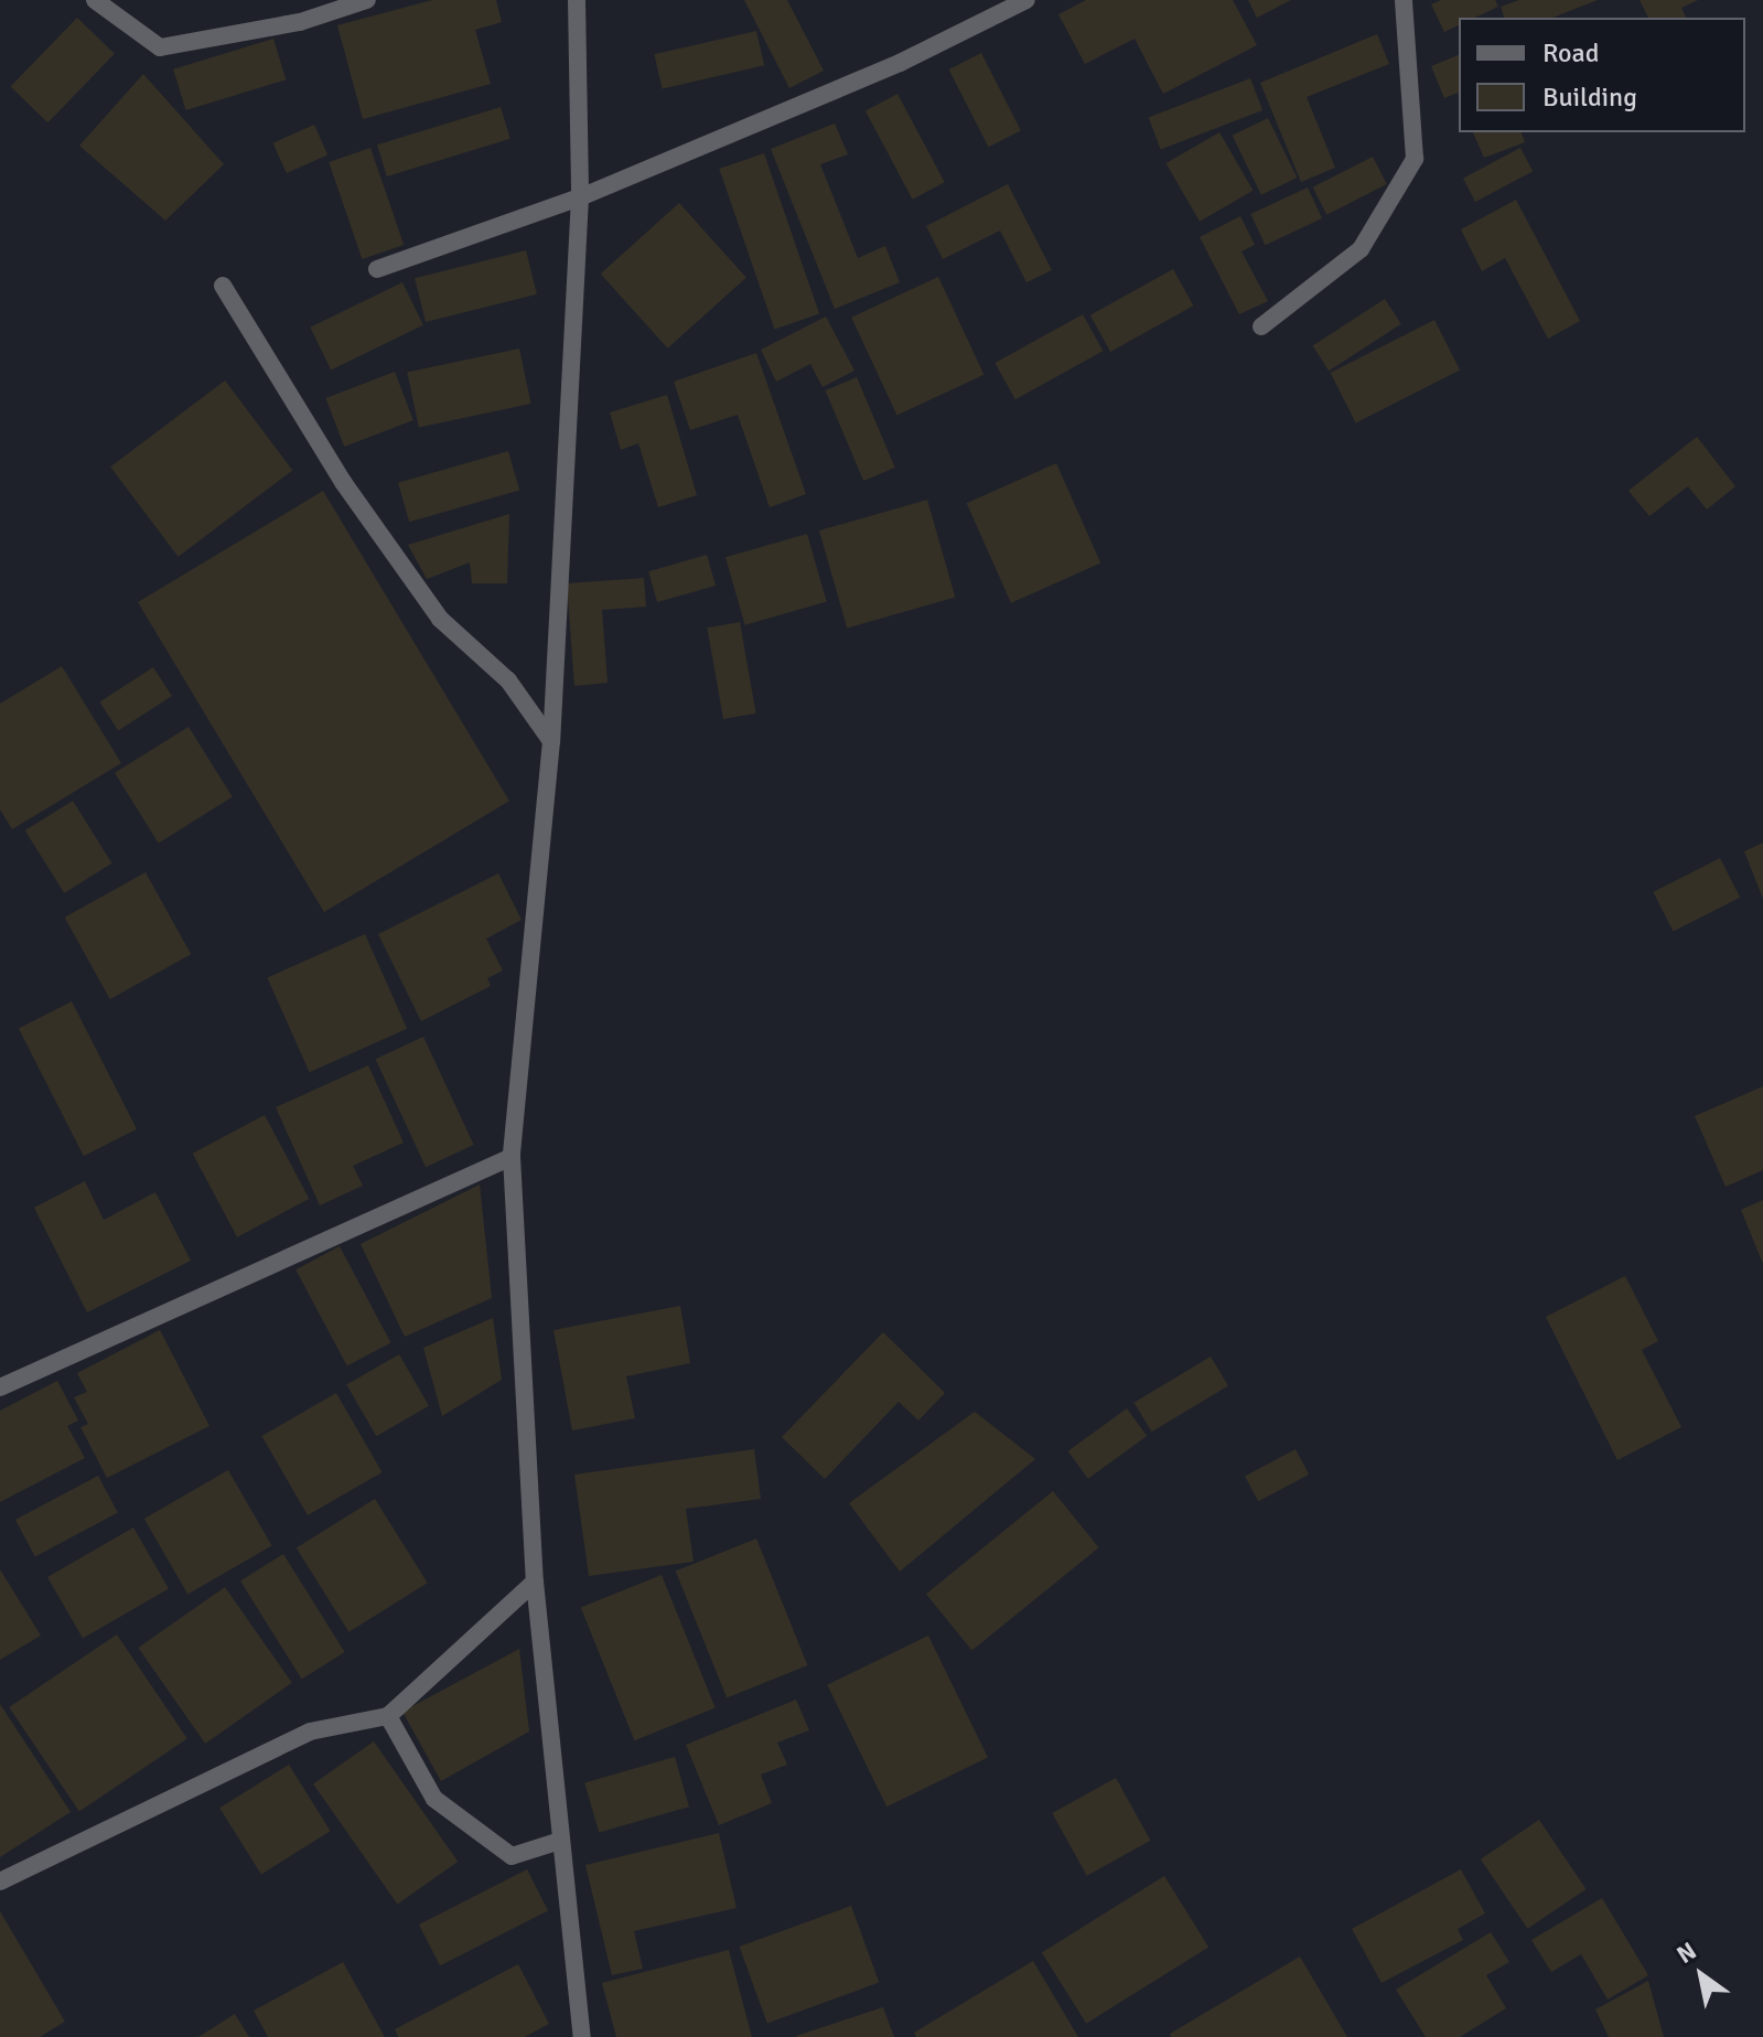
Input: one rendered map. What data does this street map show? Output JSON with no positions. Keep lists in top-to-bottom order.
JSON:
{
  "legend": ["Road", "Building"],
  "north": "top left"
}
